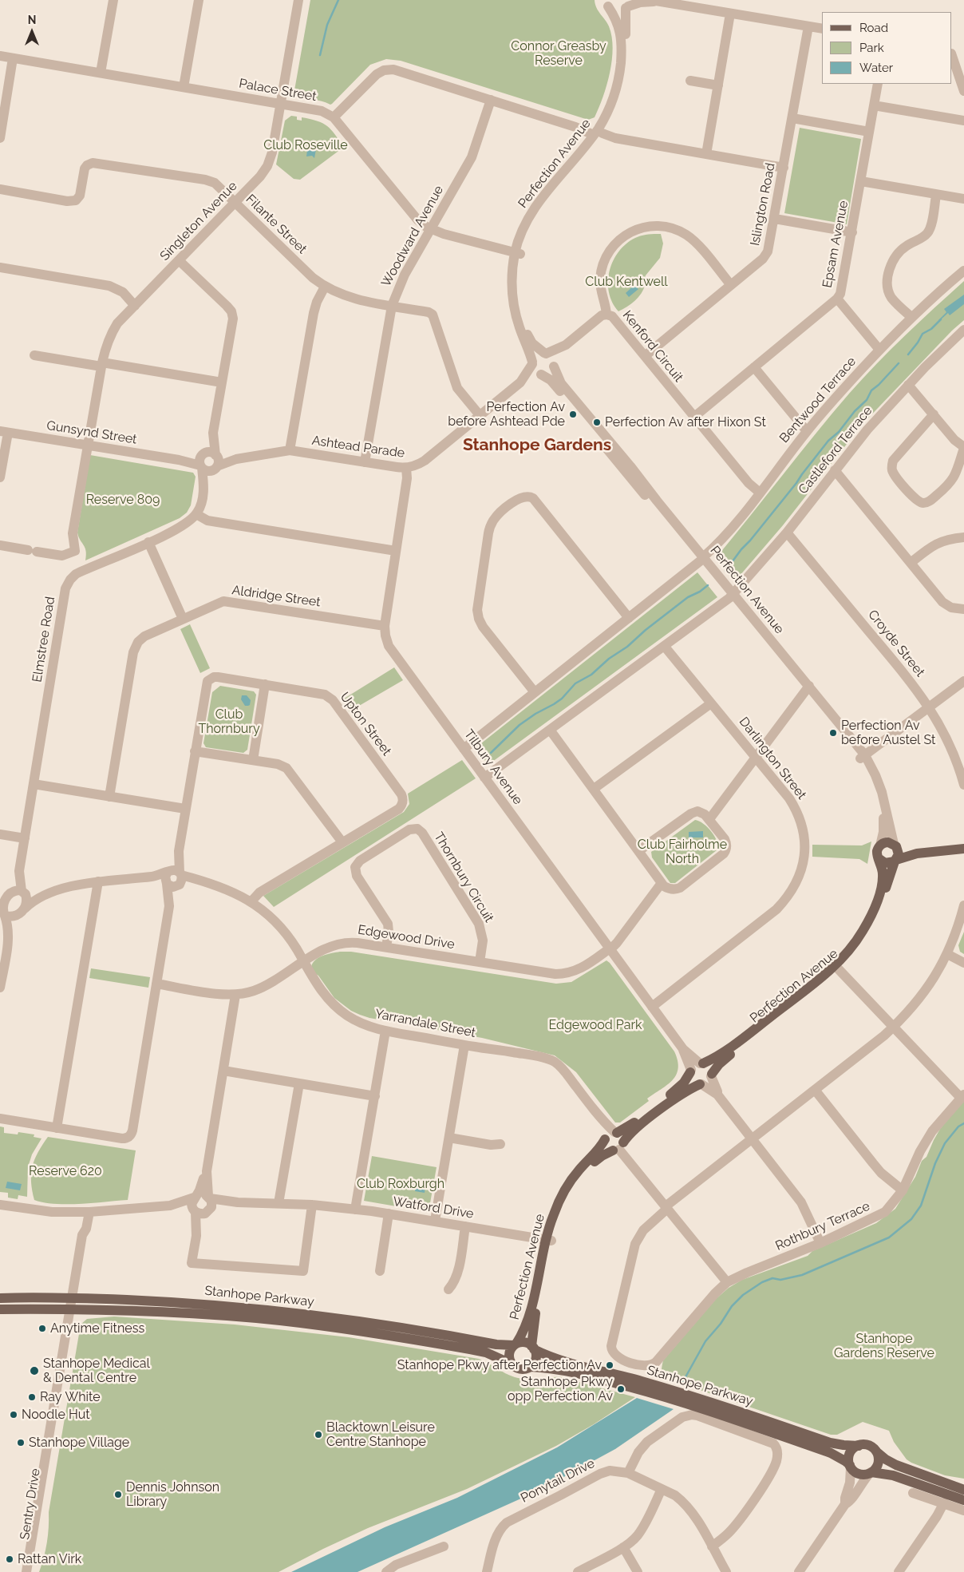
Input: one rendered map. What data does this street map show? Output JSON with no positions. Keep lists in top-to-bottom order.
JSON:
{
  "streets": {
    "main road": ["Perfection Avenue", "Stanhope Parkway"],
    "street": [
      "Palace Street",
      "Islington Road",
      "Singleton Avenue",
      "Filante Street",
      "Woodward Avenue",
      "Epsam Avenue",
      "Kenford Circuit",
      "Bentwood Terrace",
      "Gunsynd Street",
      "Ashtead Parade",
      "Castleford Terrace",
      "Aldridge Street",
      "Elmstree Road",
      "Croyde Street",
      "Upton Street",
      "Darlington Street",
      "Tilbury Avenue",
      "Thornbury Circuit",
      "Edgewood Drive",
      "Yarrandale Street",
      "Watford Drive",
      "Rothbury Terrace",
      "Ponytail Drive",
      "Sentry Drive"
    ]
  },
  "crossings": [
    ["Palace Street", "Perfection Avenue"],
    ["Palace Street", "Singleton Avenue"],
    ["Palace Street", "Woodward Avenue"],
    ["Perfection Avenue", "Bentwood Terrace"],
    ["Perfection Avenue", "Ashtead Parade"],
    ["Perfection Avenue", "Castleford Terrace"],
    ["Perfection Avenue", "Tilbury Avenue"],
    ["Perfection Avenue", "Yarrandale Street"],
    ["Perfection Avenue", "Watford Drive"],
    ["Perfection Avenue", "Stanhope Parkway"],
    ["Islington Road", "Kenford Circuit"],
    ["Singleton Avenue", "Filante Street"],
    ["Singleton Avenue", "Gunsynd Street"],
    ["Filante Street", "Woodward Avenue"],
    ["Filante Street", "Ashtead Parade"],
    ["Woodward Avenue", "Ashtead Parade"],
    ["Epsam Avenue", "Kenford Circuit"],
    ["Kenford Circuit", "Bentwood Terrace"],
    ["Bentwood Terrace", "Tilbury Avenue"],
    ["Ashtead Parade", "Tilbury Avenue"],
    ["Castleford Terrace", "Croyde Street"],
    ["Castleford Terrace", "Darlington Street"],
    ["Castleford Terrace", "Tilbury Avenue"],
    ["Aldridge Street", "Tilbury Avenue"],
    ["Elmstree Road", "Yarrandale Street"],
    ["Upton Street", "Edgewood Drive"],
    ["Upton Street", "Yarrandale Street"],
    ["Darlington Street", "Tilbury Avenue"],
    ["Tilbury Avenue", "Edgewood Drive"],
    ["Thornbury Circuit", "Edgewood Drive"],
    ["Edgewood Drive", "Yarrandale Street"],
    ["Stanhope Parkway", "Sentry Drive"]
  ],
  "districts": ["Stanhope Gardens"],
  "parks": [
    "Connor Greasby Reserve",
    "Club Roseville",
    "Club Kentwell",
    "Reserve 809",
    "Club Thornbury",
    "Club Fairholme North",
    "Edgewood Park",
    "Reserve 620",
    "Club Roxburgh",
    "Stanhope Gardens Reserve"
  ],
  "places": [
    "Perfection Av before Ashtead Pde",
    "Perfection Av after Hixon St",
    "Perfection Av before Austel St",
    "Anytime Fitness",
    "Stanhope Pkwy after Perfection Av",
    "Stanhope Medical & Dental Centre",
    "Stanhope Pkwy opp Perfection Av",
    "Ray White",
    "Noodle Hut",
    "Blacktown Leisure Centre Stanhope",
    "Stanhope Village",
    "Dennis Johnson Library",
    "Rattan Virk"
  ],
  "legend": ["Road", "Park", "Water"],
  "north": "top"
}
